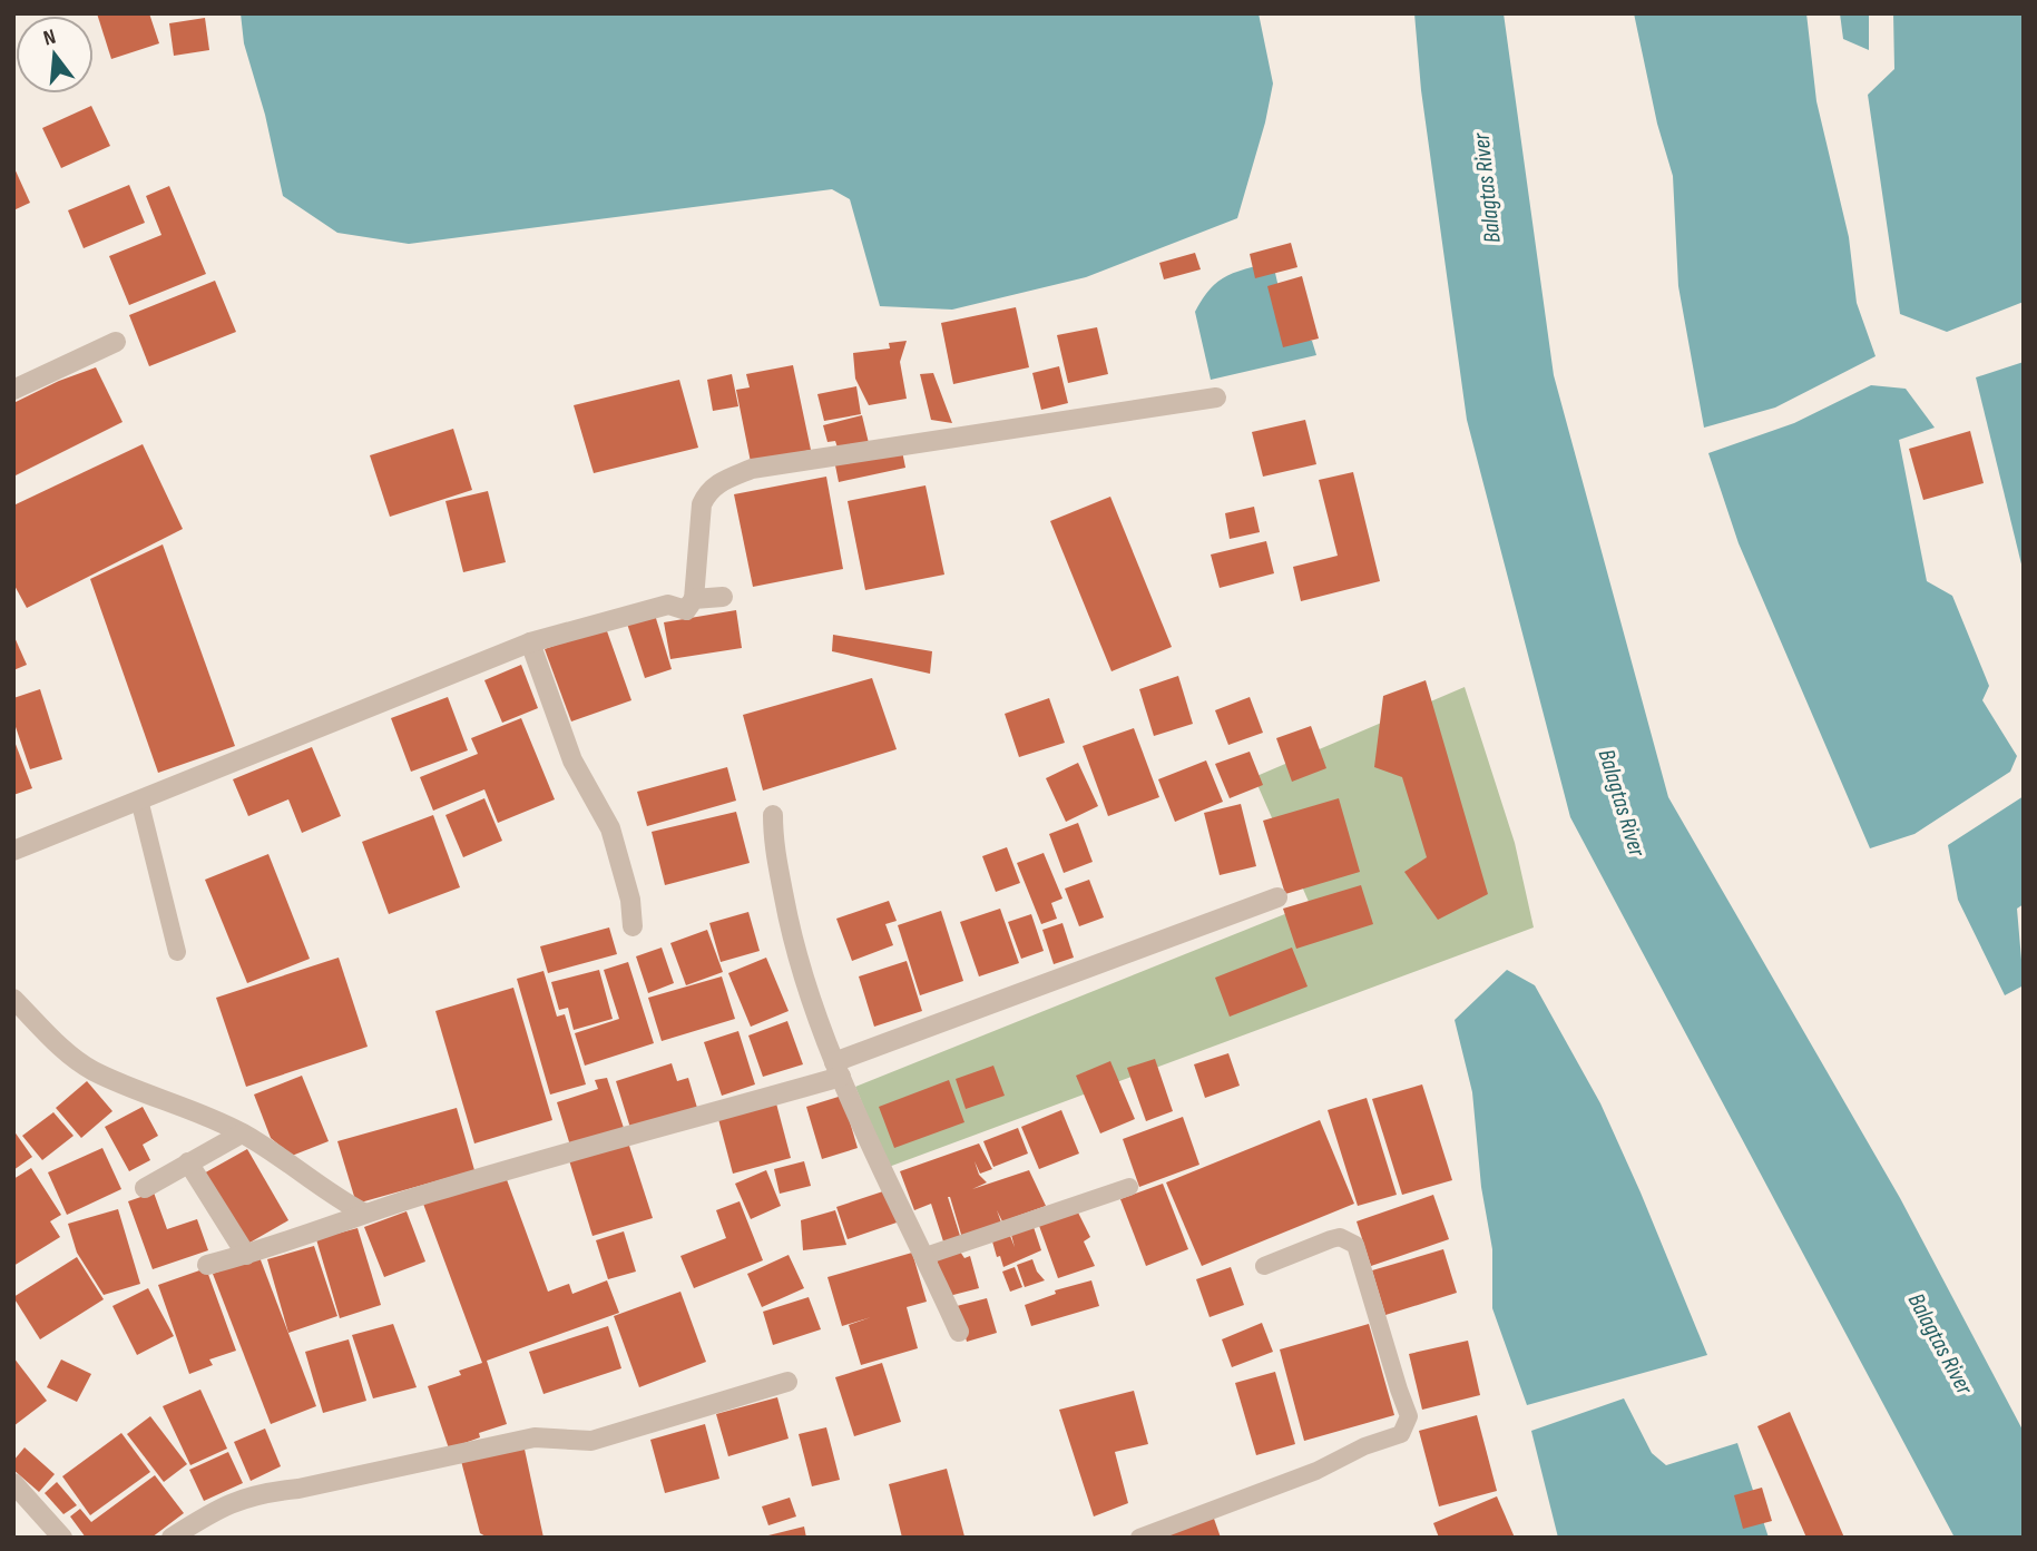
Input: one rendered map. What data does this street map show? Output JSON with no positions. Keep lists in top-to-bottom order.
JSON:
{
  "water": ["Balagtas River"],
  "north": "top"
}
